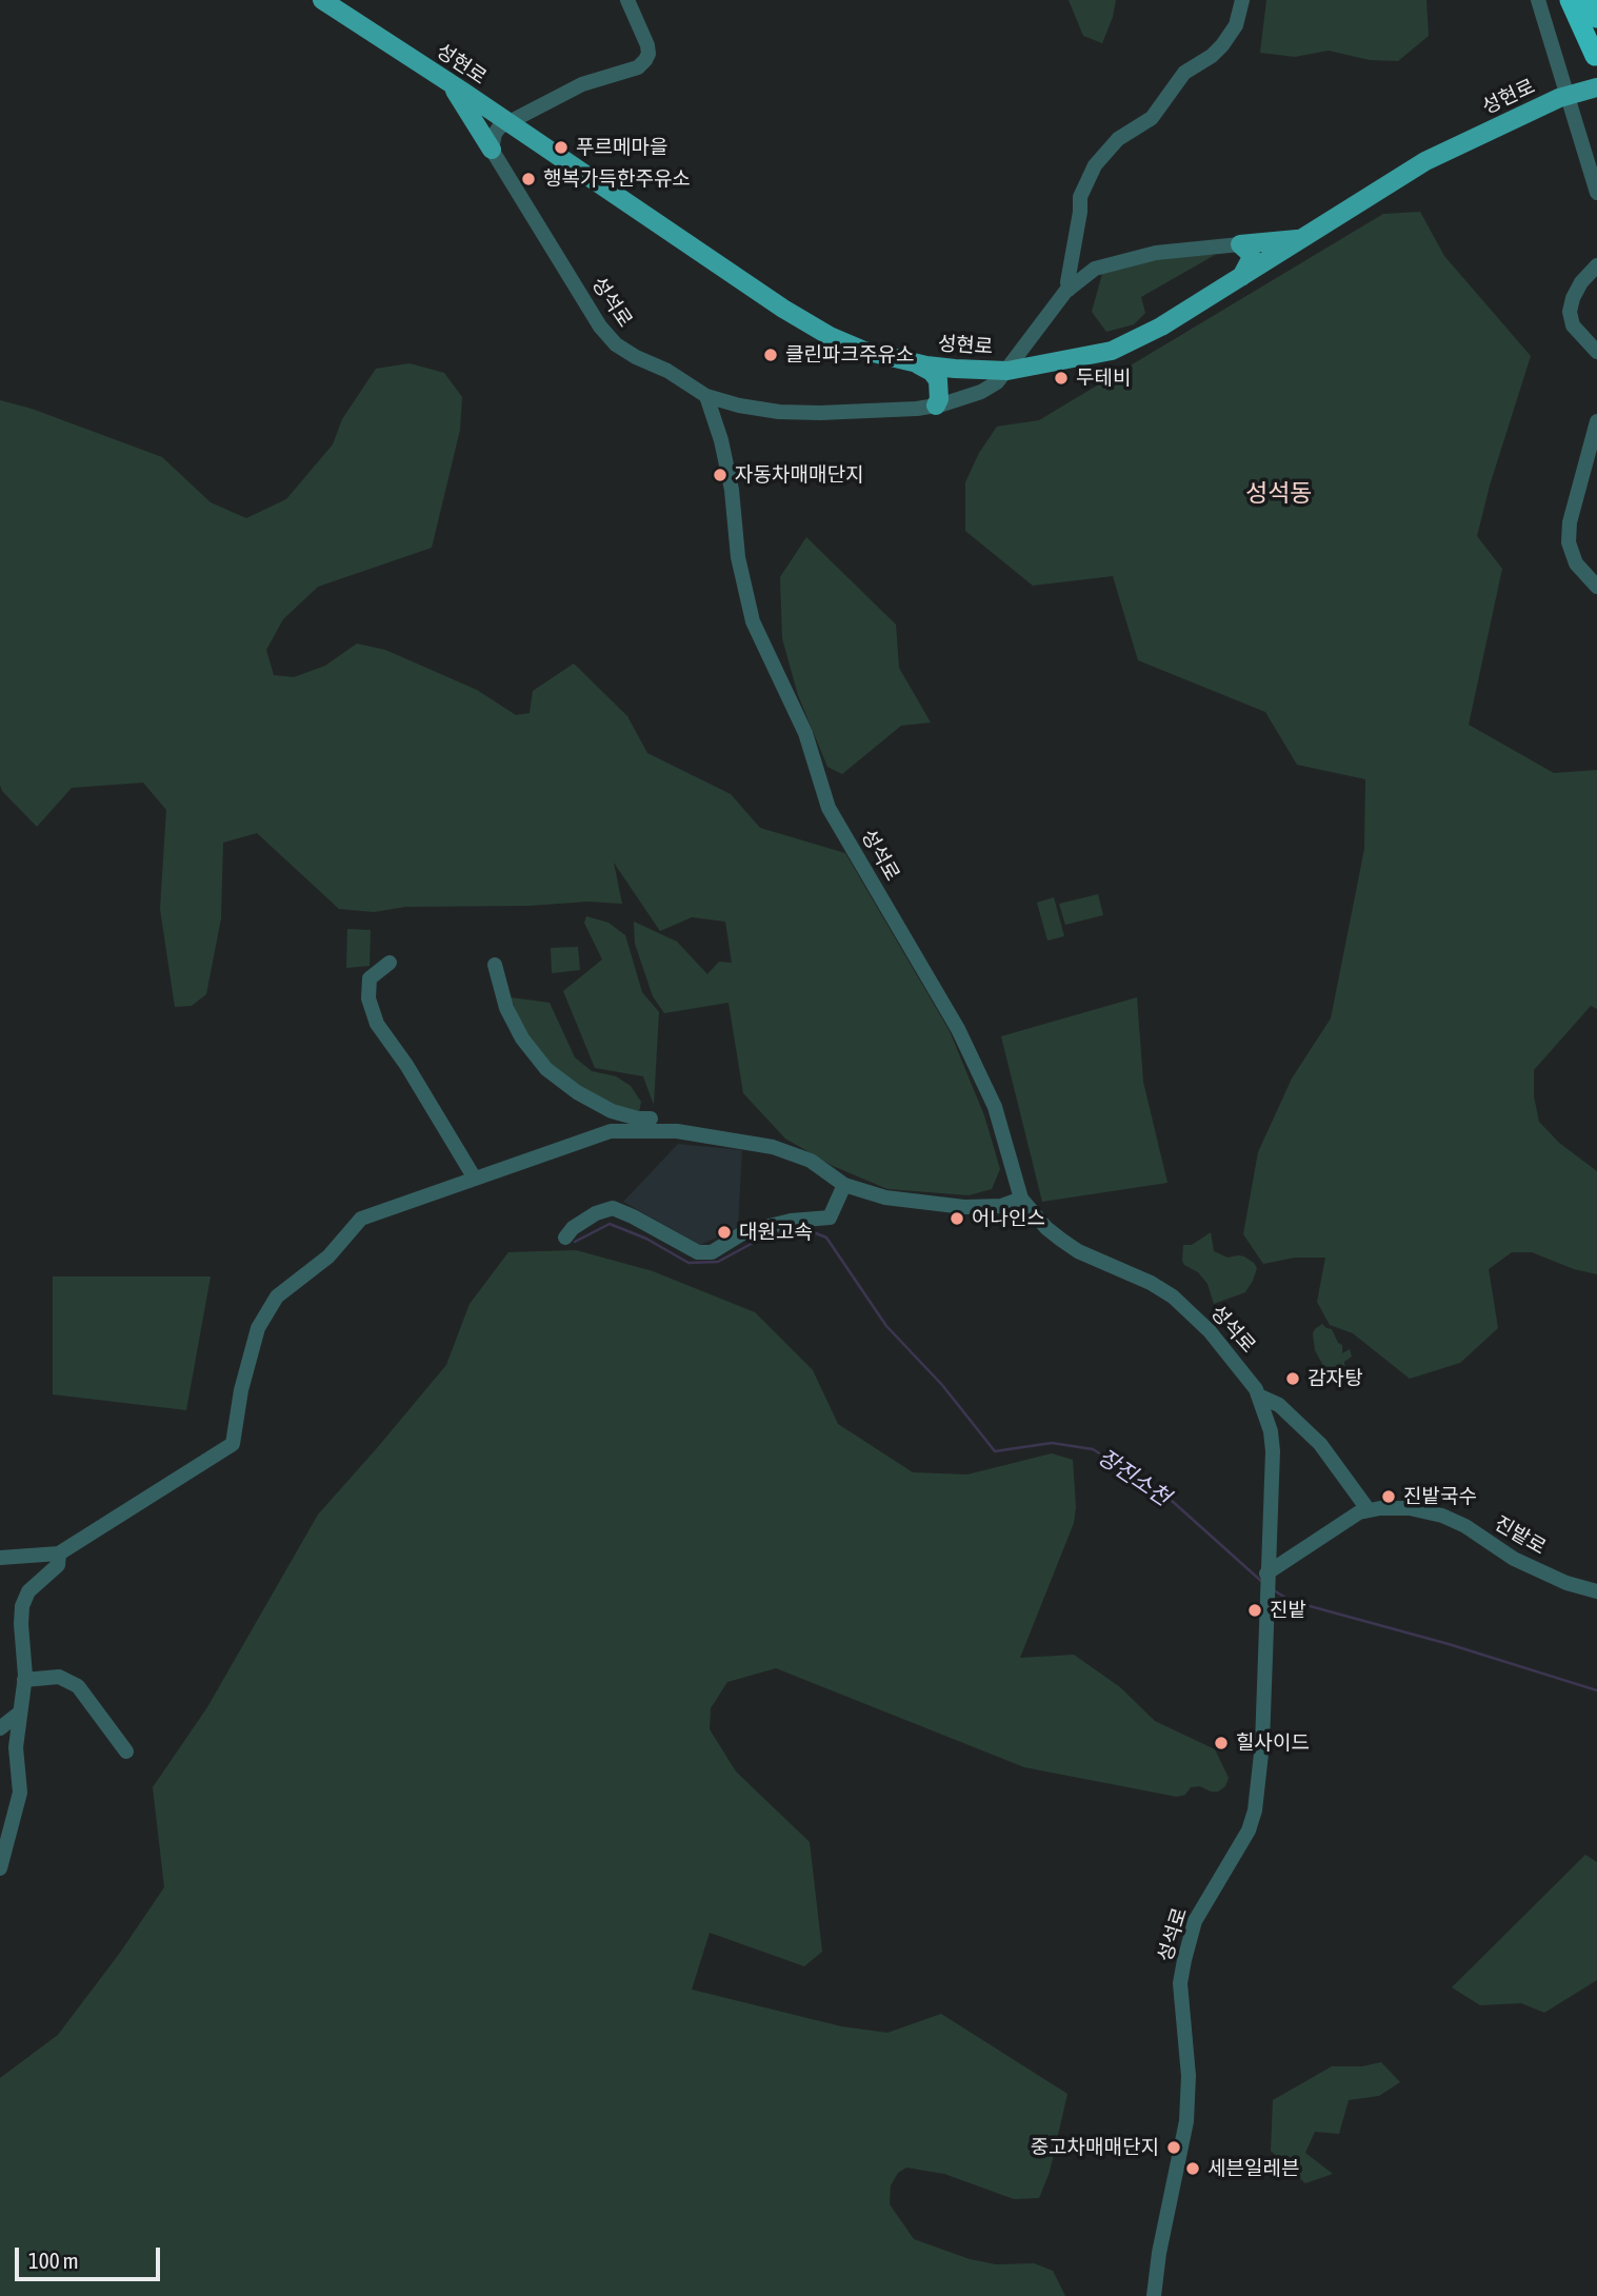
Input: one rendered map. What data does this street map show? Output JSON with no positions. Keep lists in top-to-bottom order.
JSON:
{
  "streets": {
    "main road": ["성현로"],
    "street": ["성석로", "진밭로"]
  },
  "crossings": [
    ["성석로", "진밭로"]
  ],
  "districts": ["성석동"],
  "water": ["장진소천"],
  "places": [
    "푸르메마을",
    "행복가득한주유소",
    "클린파크주유소",
    "두테비",
    "자동차매매단지",
    "어나인스",
    "대원고속",
    "감자탕",
    "진밭국수",
    "진밭",
    "힐사이드",
    "중고차매매단지",
    "세븐일레븐"
  ],
  "scale_bar": "100 m"
}
